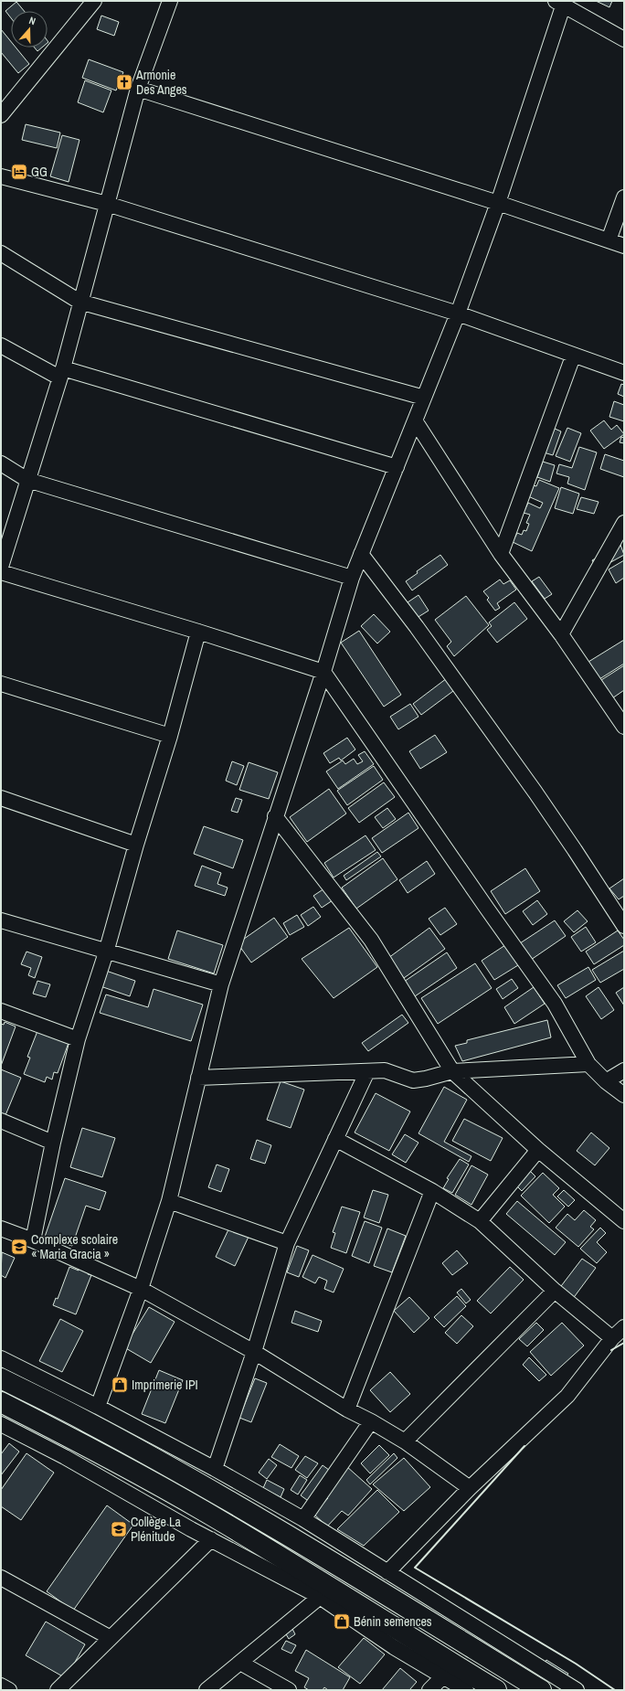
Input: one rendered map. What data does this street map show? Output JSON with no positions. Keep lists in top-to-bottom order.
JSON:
{
  "places": {
    "church": ["Armonie Des Anges"],
    "hotel": ["GG"],
    "school or university": ["Complexe scolaire « Maria Gracia »", "Collège La Plénitude"],
    "shop": ["Imprimerie IPI", "Bénin semences"]
  },
  "north": "top"
}
